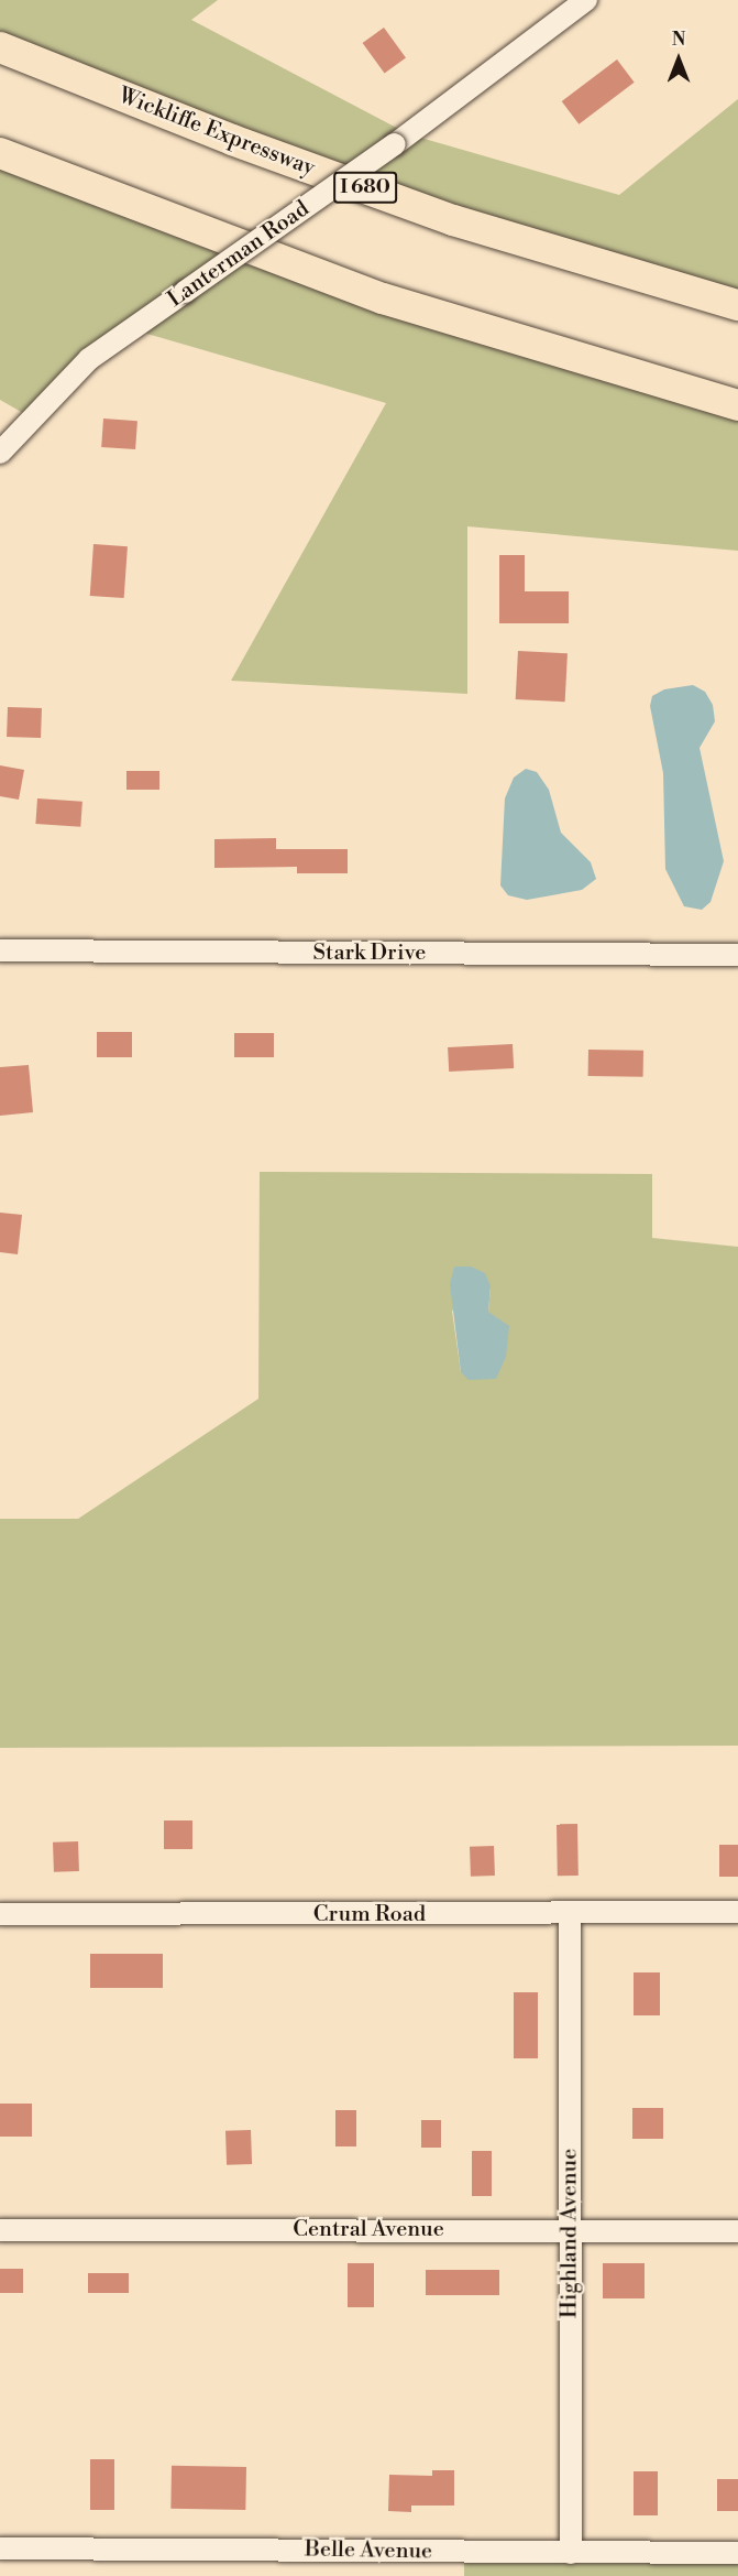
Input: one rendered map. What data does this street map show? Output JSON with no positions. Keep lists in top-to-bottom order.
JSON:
{
  "streets": {
    "highway": ["Wickliffe Expressway", "I 680"],
    "street": [
      "Lanterman Road",
      "Stark Drive",
      "Crum Road",
      "Central Avenue",
      "Highland Avenue",
      "Belle Avenue"
    ]
  },
  "crossings": [
    ["Crum Road", "Highland Avenue"],
    ["Central Avenue", "Highland Avenue"],
    ["Highland Avenue", "Belle Avenue"]
  ],
  "north": "top"
}
